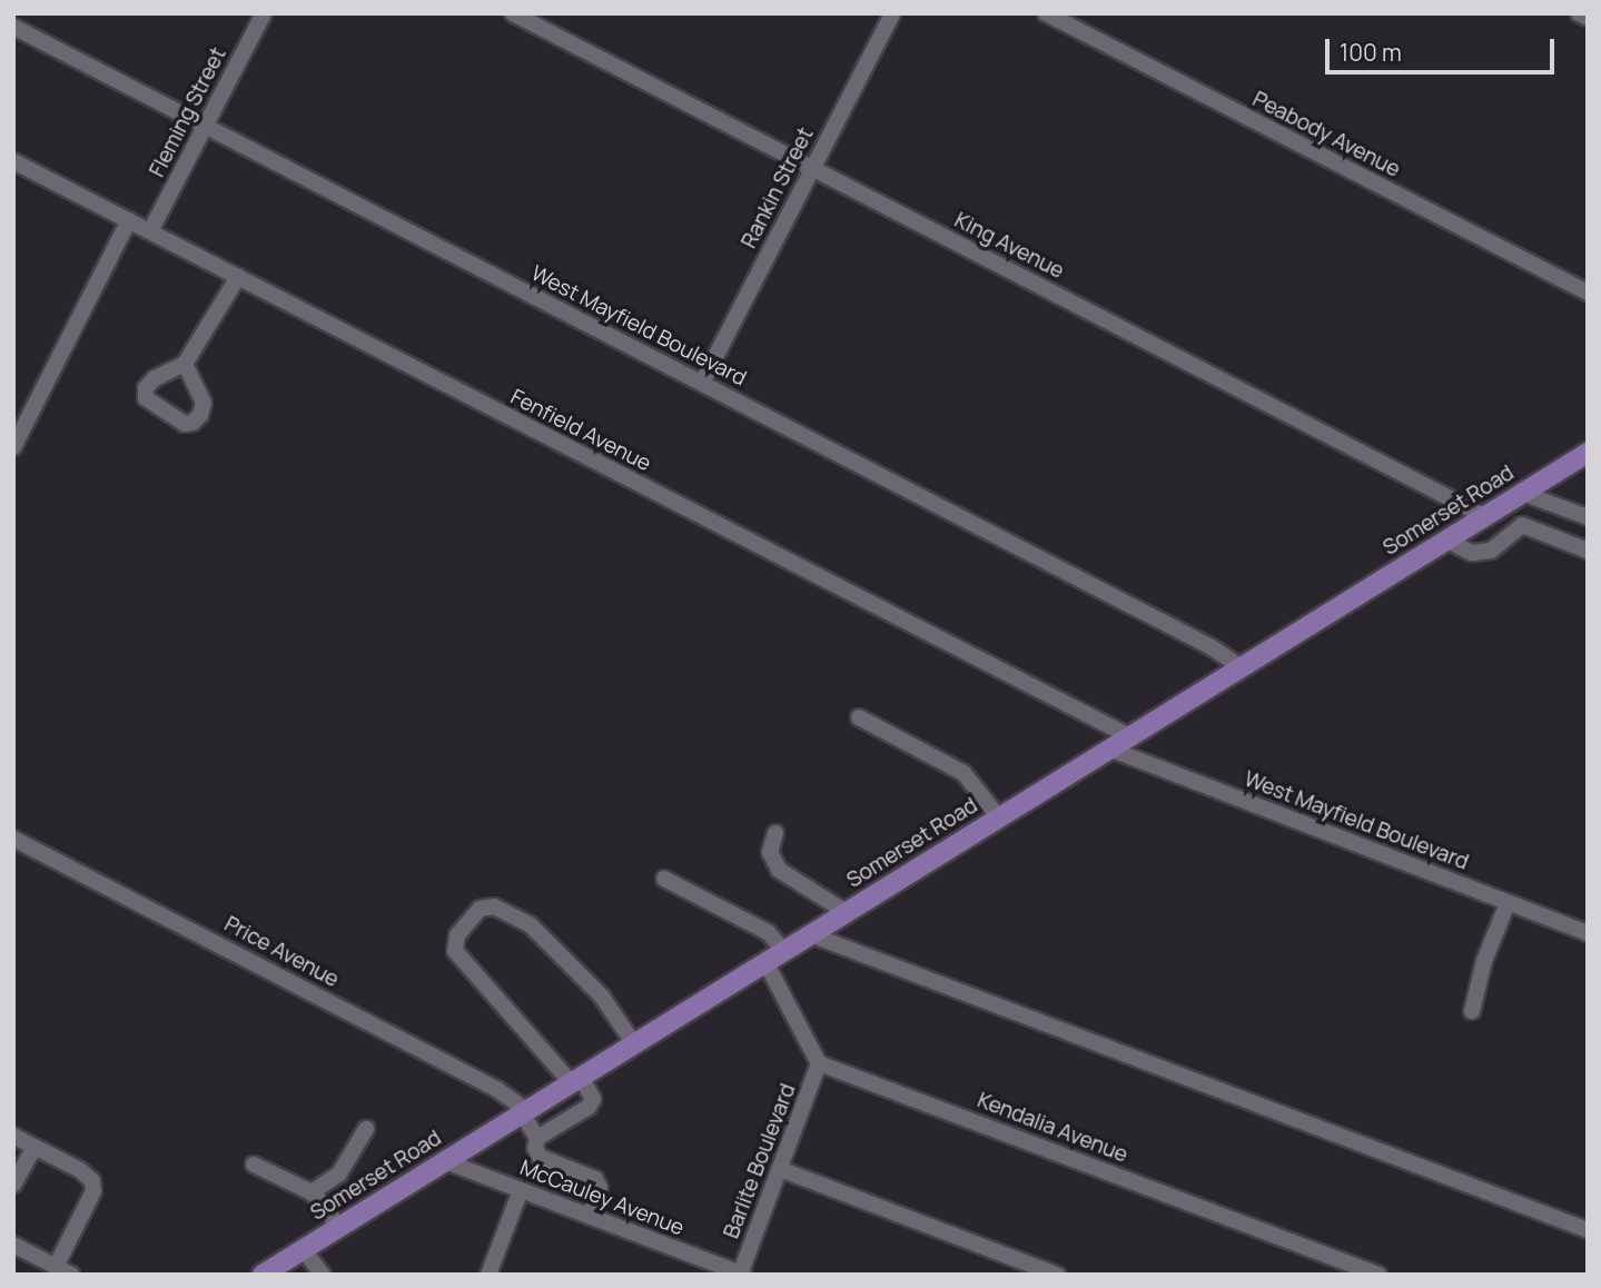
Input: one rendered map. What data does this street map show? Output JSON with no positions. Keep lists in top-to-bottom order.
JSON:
{
  "streets": {
    "main road": ["Somerset Road"],
    "street": [
      "Fleming Street",
      "Peabody Avenue",
      "Rankin Street",
      "King Avenue",
      "West Mayfield Boulevard",
      "Fenfield Avenue",
      "Price Avenue",
      "Kendalia Avenue",
      "Barlite Boulevard",
      "McCauley Avenue"
    ]
  },
  "crossings": [
    ["Fleming Street", "West Mayfield Boulevard"],
    ["Fleming Street", "Fenfield Avenue"],
    ["Rankin Street", "King Avenue"],
    ["Rankin Street", "West Mayfield Boulevard"],
    ["King Avenue", "Somerset Road"],
    ["West Mayfield Boulevard", "Somerset Road"],
    ["Fenfield Avenue", "Somerset Road"],
    ["Somerset Road", "Price Avenue"],
    ["Somerset Road", "McCauley Avenue"],
    ["Kendalia Avenue", "Barlite Boulevard"],
    ["Barlite Boulevard", "McCauley Avenue"]
  ],
  "scale_bar": "100 m"
}
